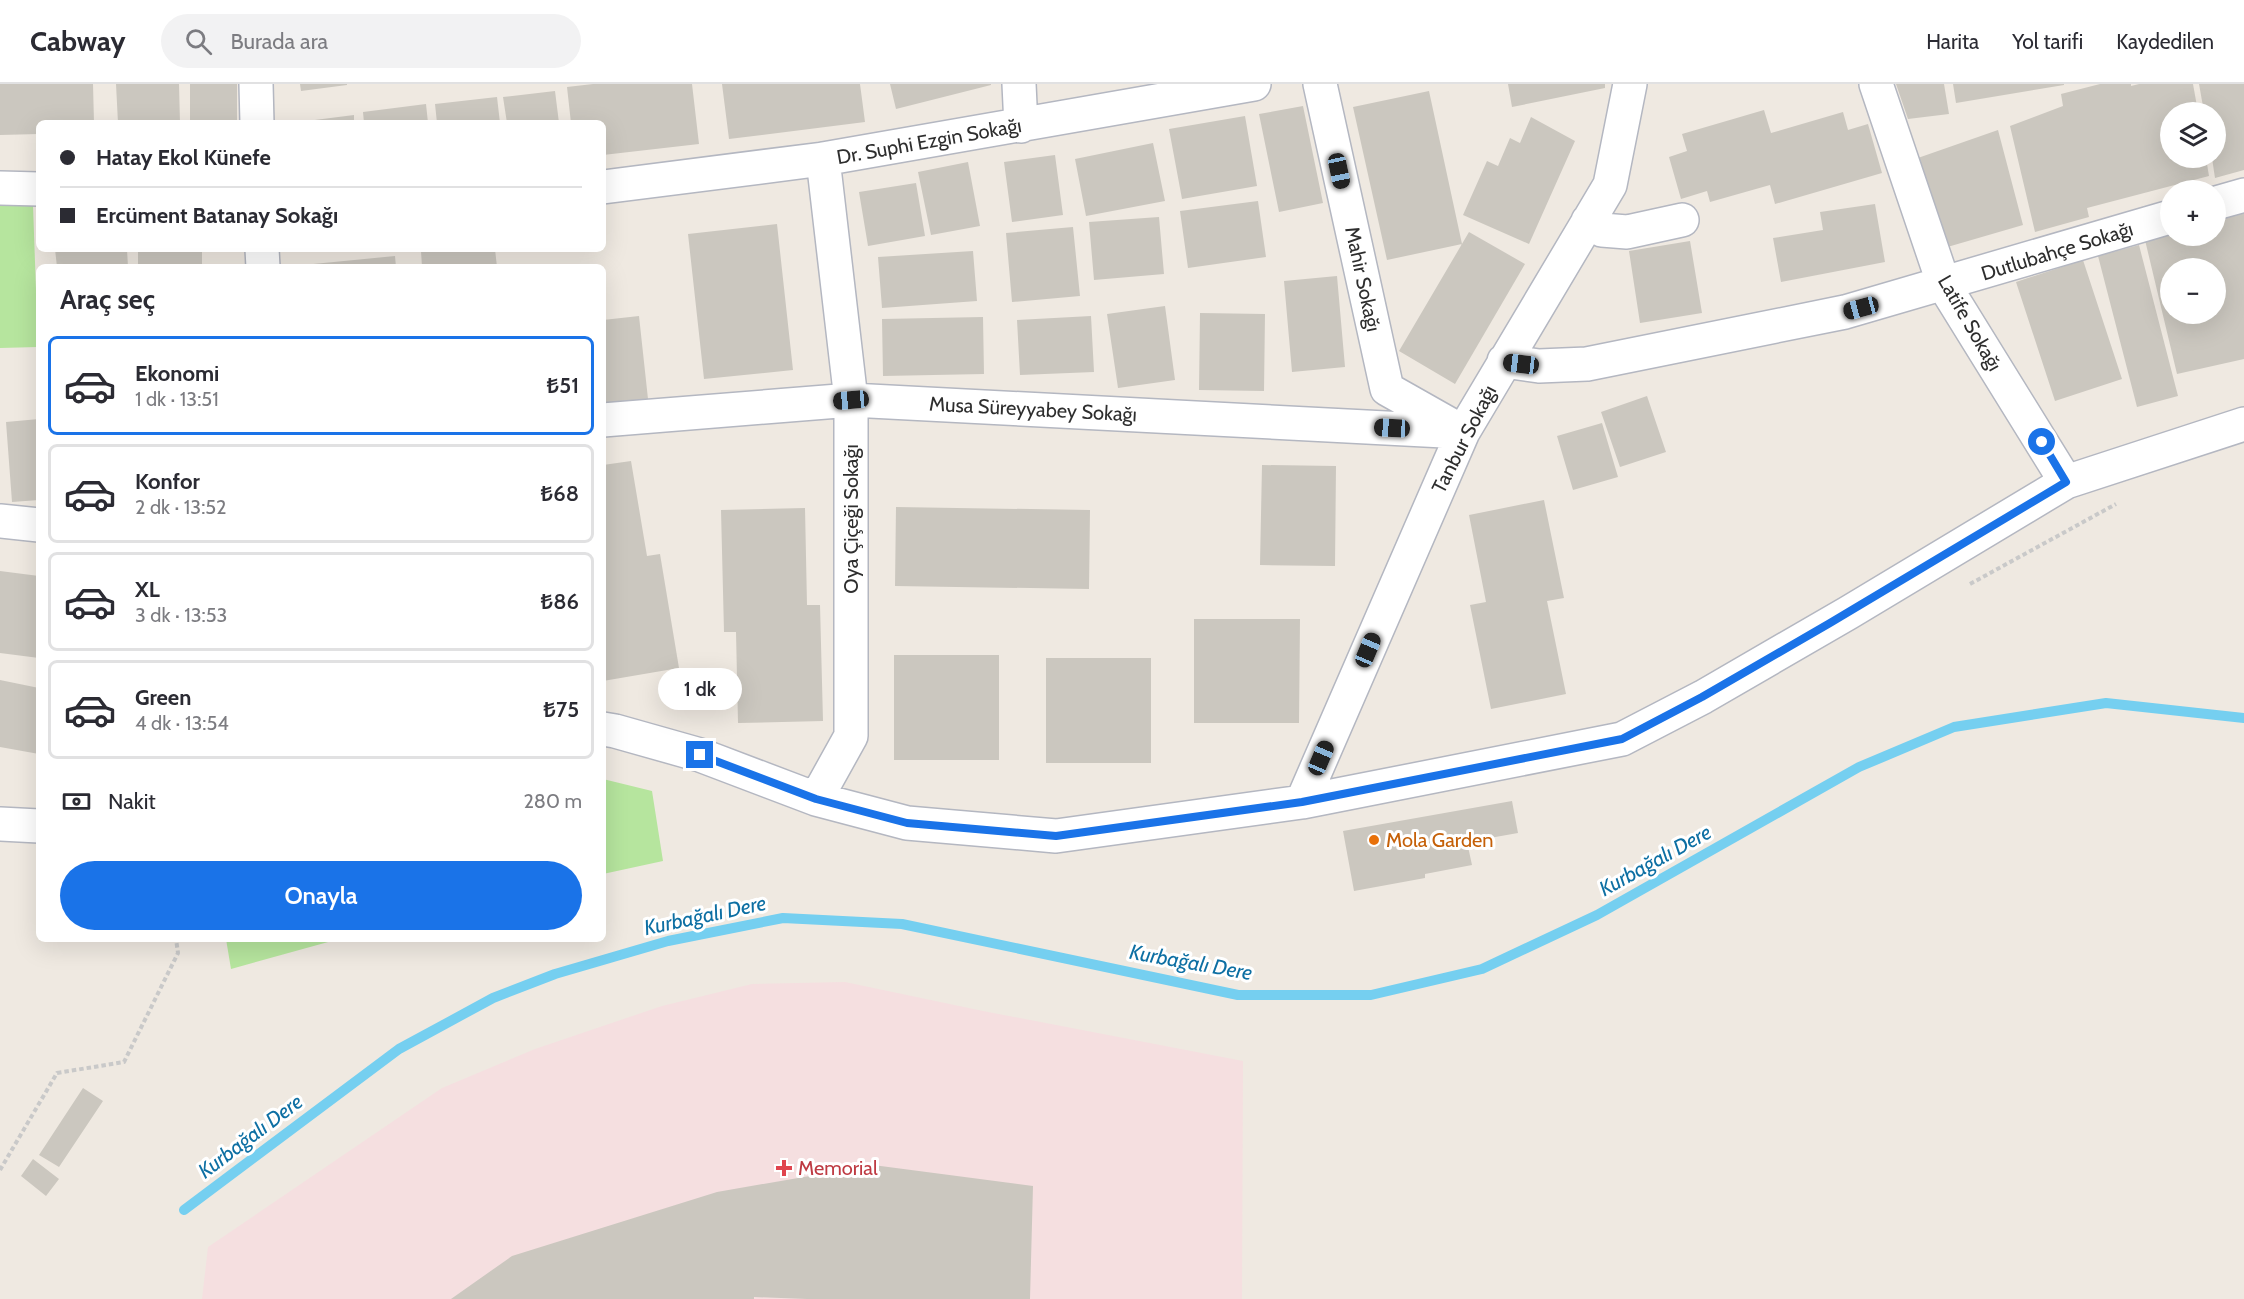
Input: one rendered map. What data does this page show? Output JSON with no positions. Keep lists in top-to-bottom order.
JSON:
{
  "streets": {
    "street": [
      "Dr. Suphi Ezgin Sokağı",
      "Dutlubahçe Sokağı",
      "Mahir Sokağı",
      "Latife Sokağı",
      "Musa Süreyyabey Sokağı",
      "Tanbur Sokağı",
      "Oya Çiçeği Sokağı"
    ]
  },
  "crossings": [
    ["Dr. Suphi Ezgin Sokağı", "Oya Çiçeği Sokağı"],
    ["Dutlubahçe Sokağı", "Latife Sokağı"],
    ["Dutlubahçe Sokağı", "Tanbur Sokağı"],
    ["Mahir Sokağı", "Musa Süreyyabey Sokağı"],
    ["Mahir Sokağı", "Tanbur Sokağı"],
    ["Musa Süreyyabey Sokağı", "Tanbur Sokağı"],
    ["Musa Süreyyabey Sokağı", "Oya Çiçeği Sokağı"]
  ],
  "water": ["Kurbağalı Dere"],
  "places": {
    "other": ["Mola Garden"],
    "health": ["Memorial"]
  },
  "page": {
    "header": "Cabway",
    "search": "Burada ara",
    "nav": ["Harita", "Yol tarifi", "Kaydedilen"],
    "map_buttons": ["+", "−"],
    "banner": ["Hatay Ekol Künefe", "Ercüment Batanay Sokağı"],
    "heading": "Araç seç",
    "list": [
      {
        "name": "Ekonomi",
        "note": "1 dk · 13:51",
        "value": "₺51"
      },
      {
        "name": "Konfor",
        "note": "2 dk · 13:52",
        "value": "₺68"
      },
      {
        "name": "XL",
        "note": "3 dk · 13:53",
        "value": "₺86"
      },
      {
        "name": "Green",
        "note": "4 dk · 13:54",
        "value": "₺75"
      }
    ],
    "bubble": "1 dk",
    "pay": ["Nakit", "280 m"],
    "buttons": "Onayla"
  }
}
